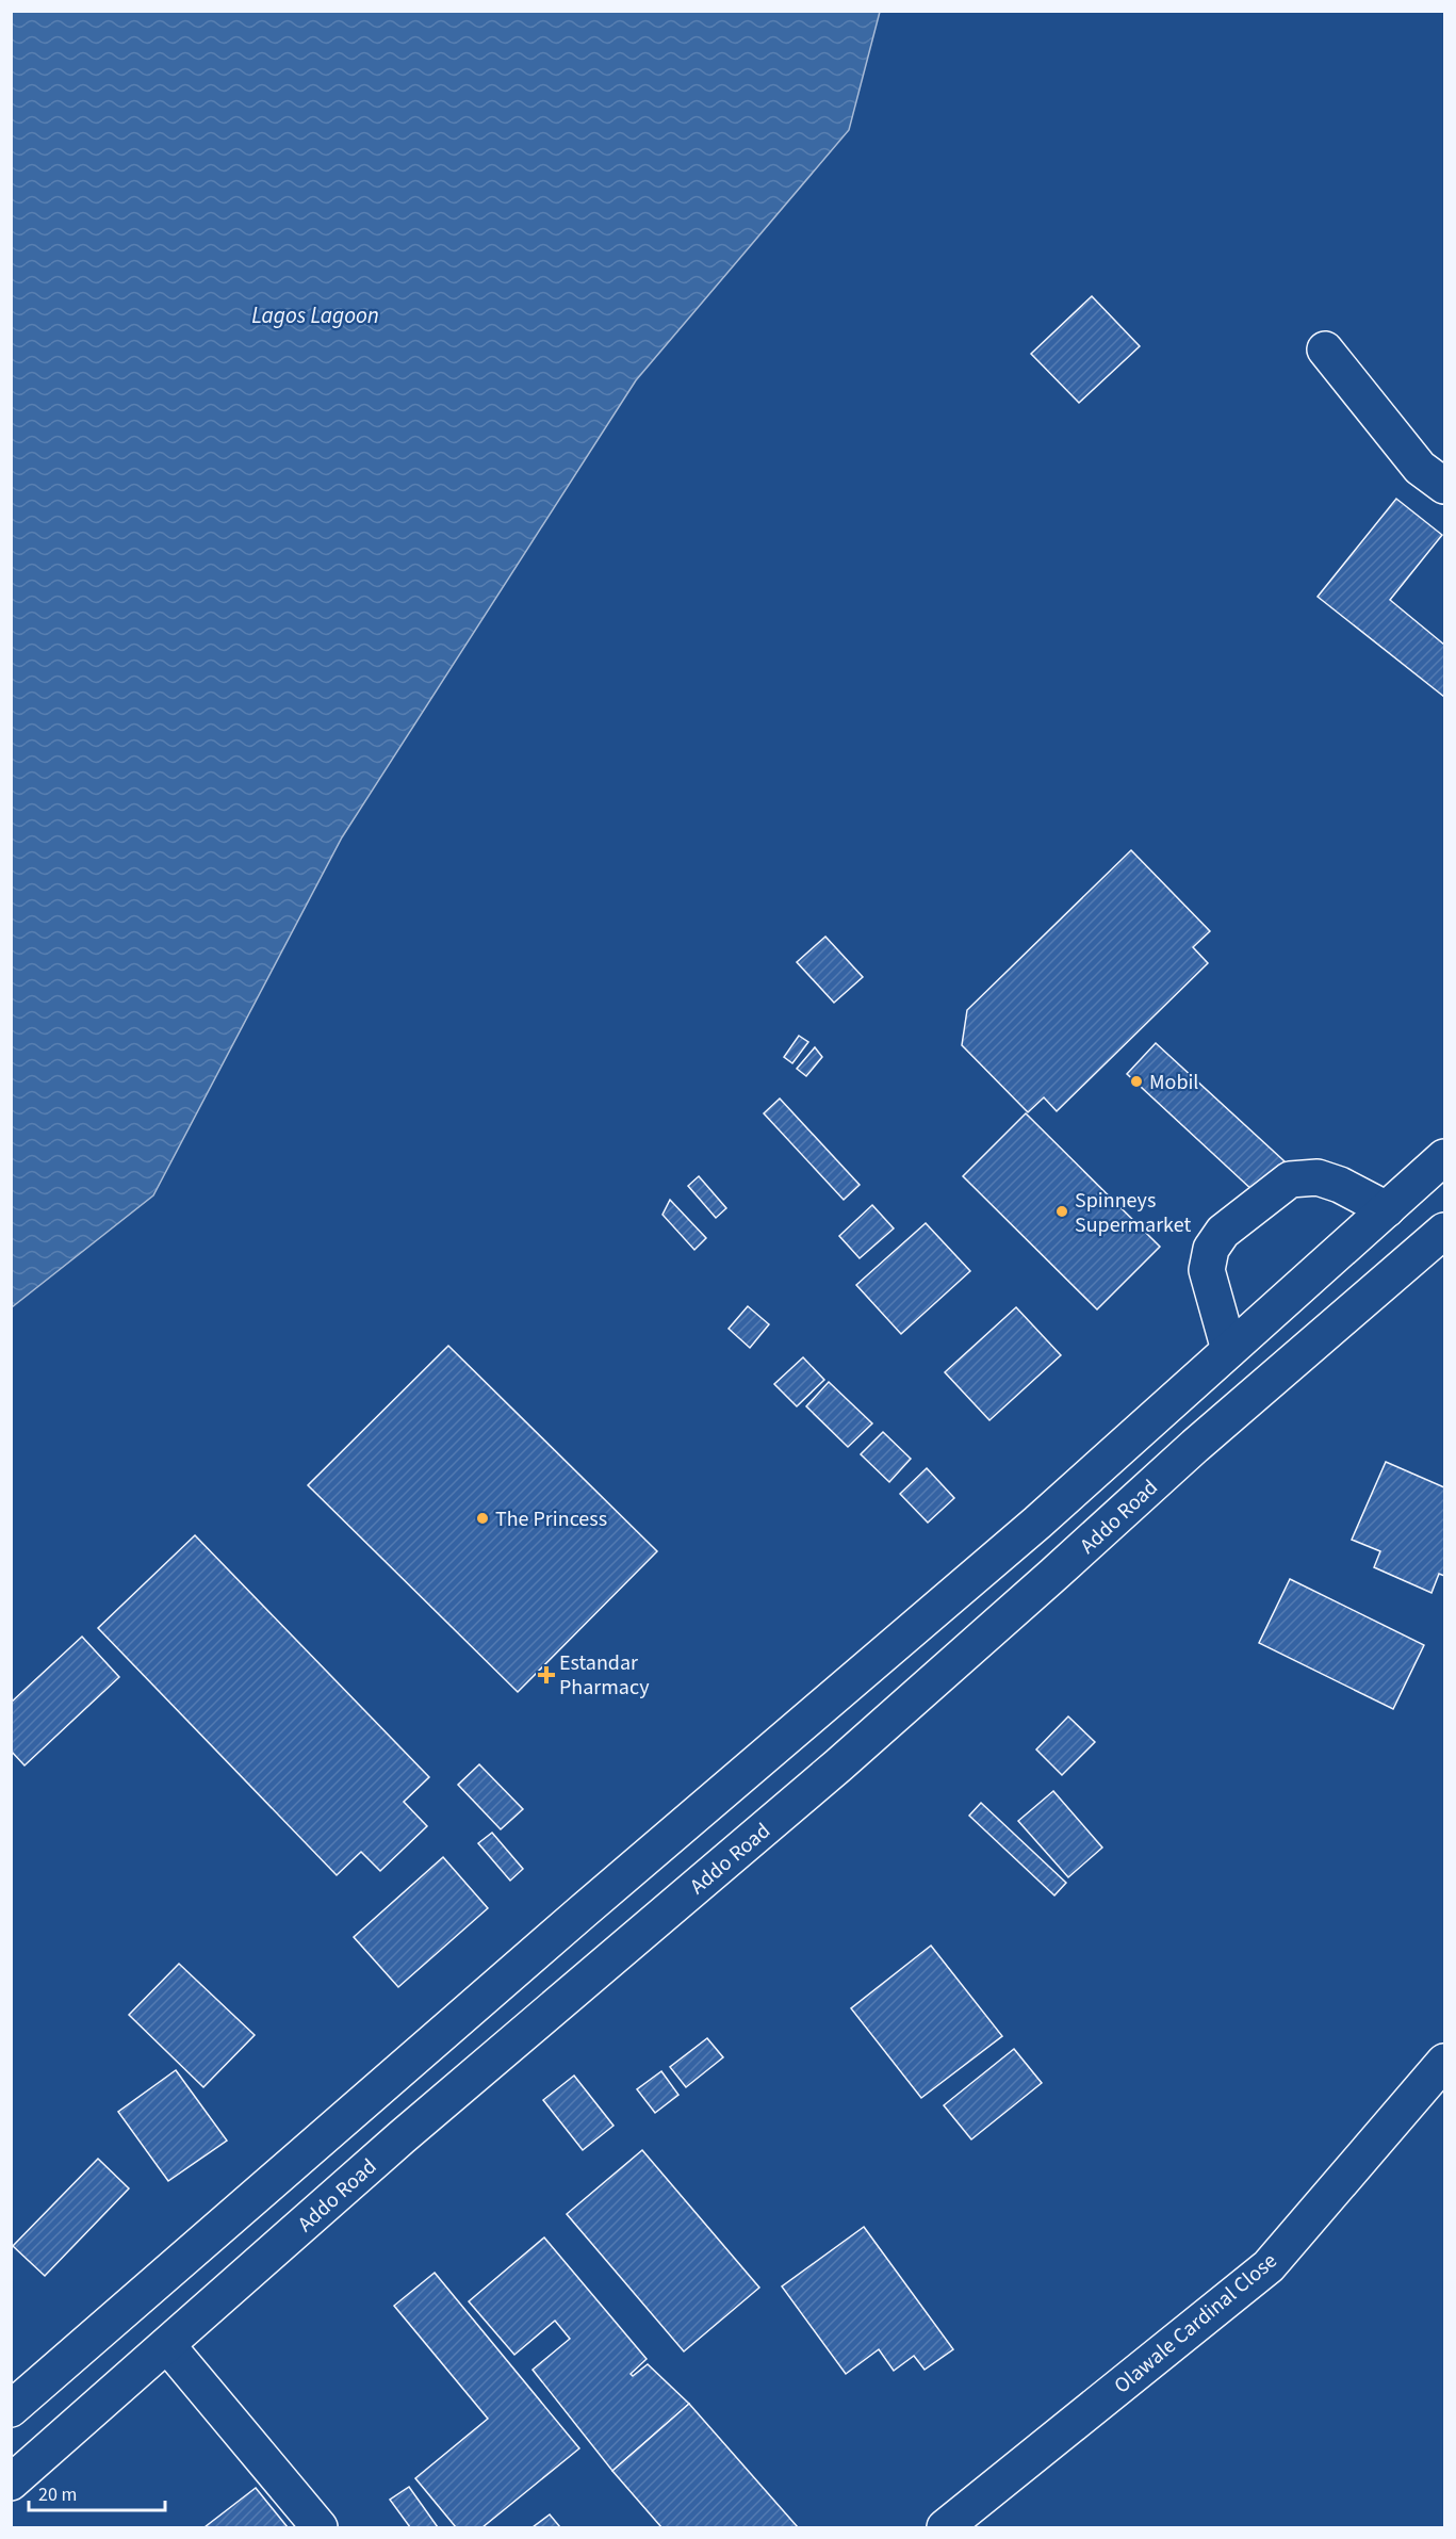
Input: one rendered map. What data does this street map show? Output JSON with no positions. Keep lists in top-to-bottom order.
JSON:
{
  "streets": {
    "main road": ["Addo Road", "Olawale Cardinal Close"]
  },
  "water": ["Lagos Lagoon"],
  "places": {
    "other": ["Mobil", "Spinneys Supermarket", "The Princess"],
    "health": ["Estandar Pharmacy"]
  },
  "scale_bar": "20 m"
}
